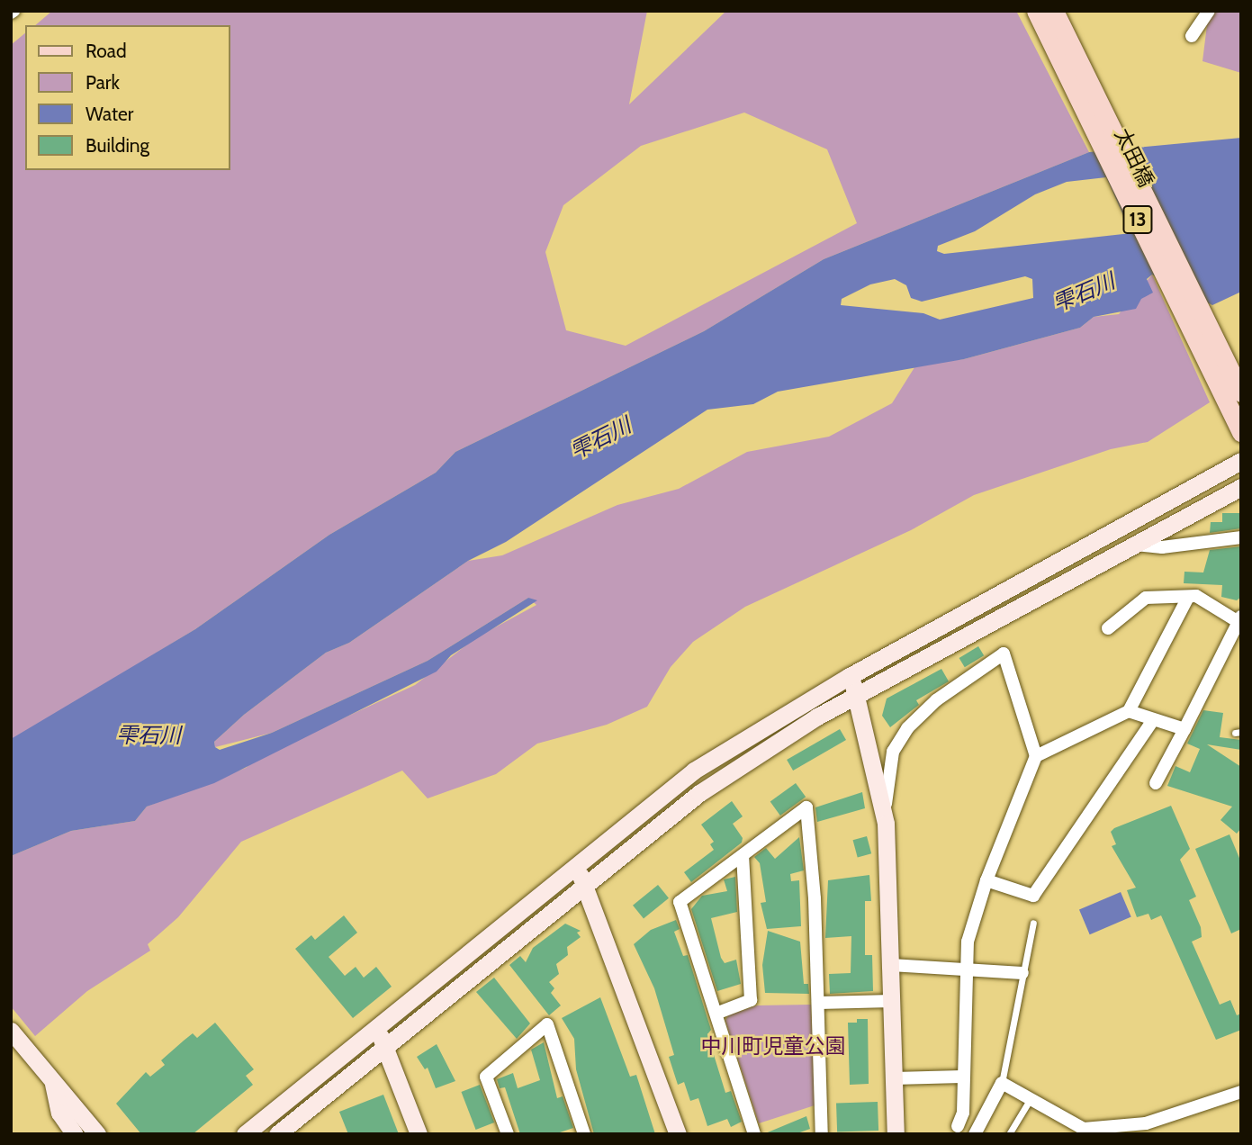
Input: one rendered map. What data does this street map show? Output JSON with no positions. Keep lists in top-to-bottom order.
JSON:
{
  "streets": {
    "main road": ["太田橋", "13"]
  },
  "water": ["雫石川"],
  "parks": ["中川町児童公園"],
  "legend": [
    "Road",
    "Park",
    "Water",
    "Building"
  ]
}
